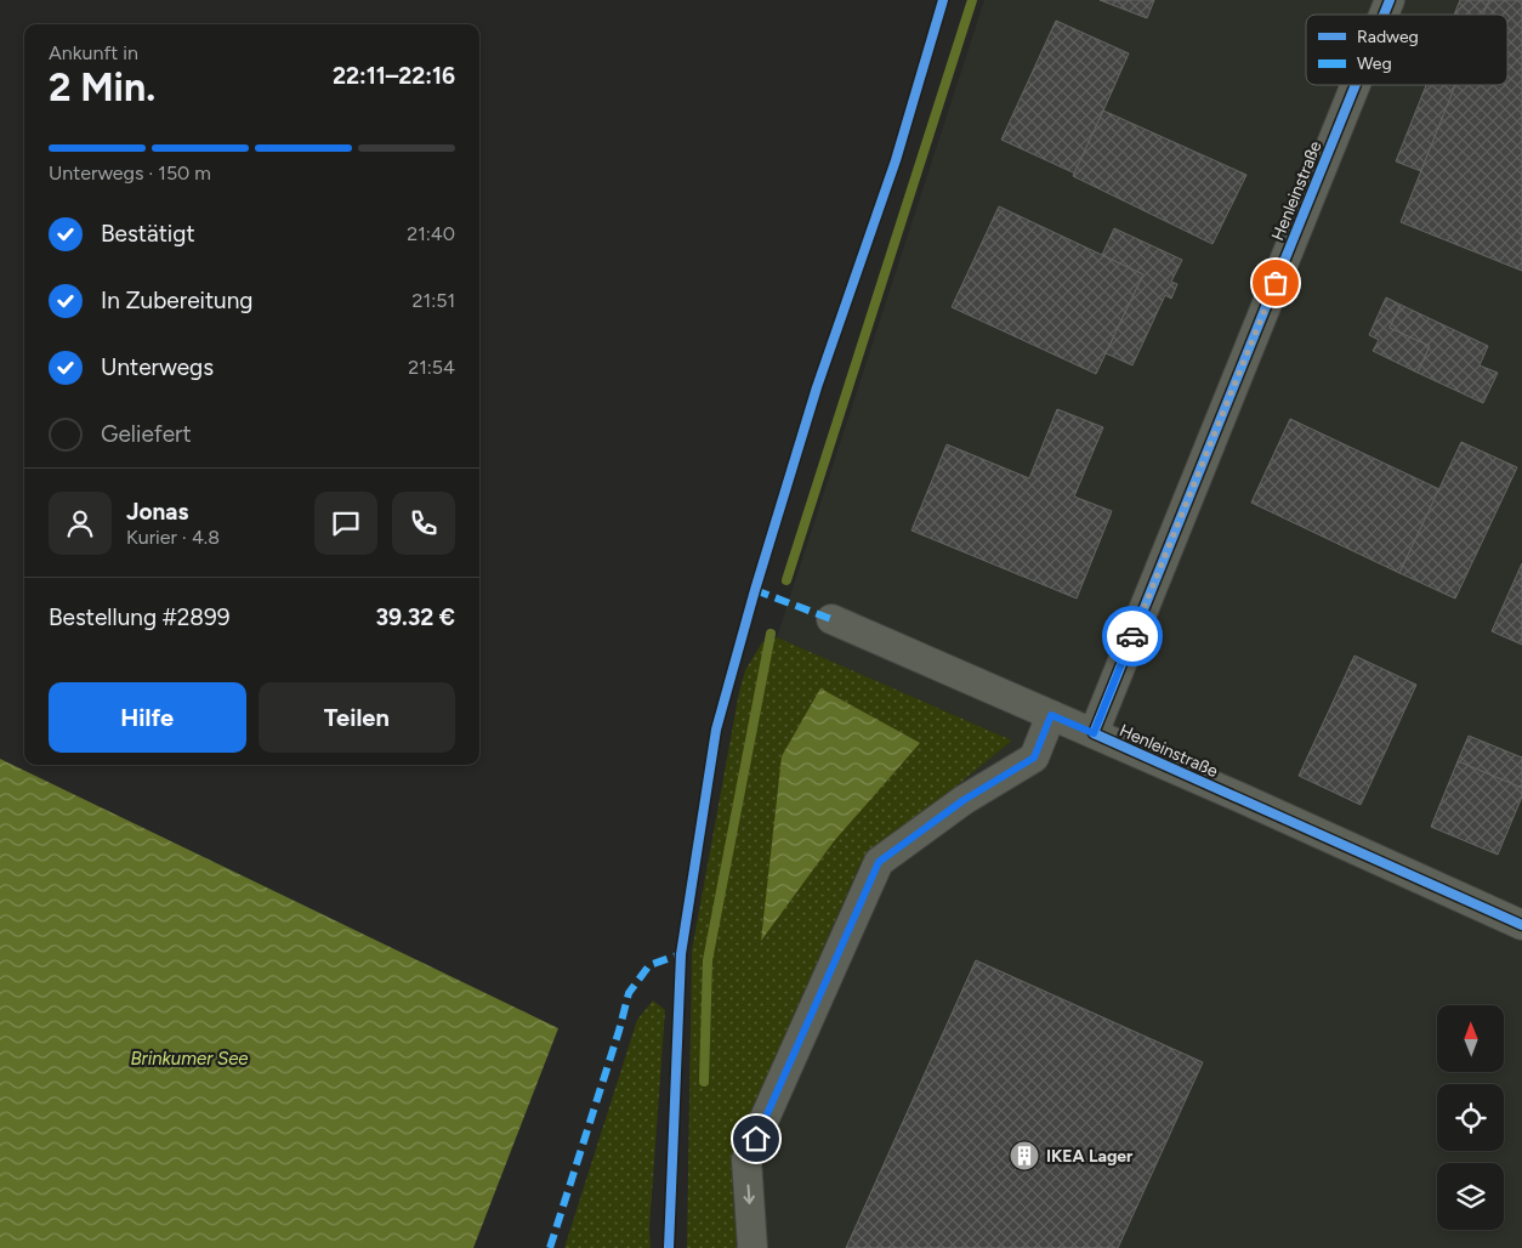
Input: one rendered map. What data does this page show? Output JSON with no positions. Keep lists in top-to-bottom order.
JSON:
{
  "streets": {
    "street": ["Henleinstraße"]
  },
  "water": ["Brinkumer See"],
  "places": {
    "building": ["IKEA Lager"]
  },
  "legend": ["Radweg", "Weg"],
  "north": "top",
  "page": {
    "heading": ["2 Min.", "Ankunft in", "22:11–22:16"],
    "panel": [
      "Jonas",
      "Kurier · 4.8",
      "Bestellung #2899",
      "39.32 €"
    ],
    "bar": "Unterwegs · 150 m",
    "list": [
      ["Bestätigt", "21:40"],
      ["In Zubereitung", "21:51"],
      ["Unterwegs", "21:54"],
      "Geliefert"
    ],
    "buttons": ["Hilfe", "Teilen"]
  }
}
